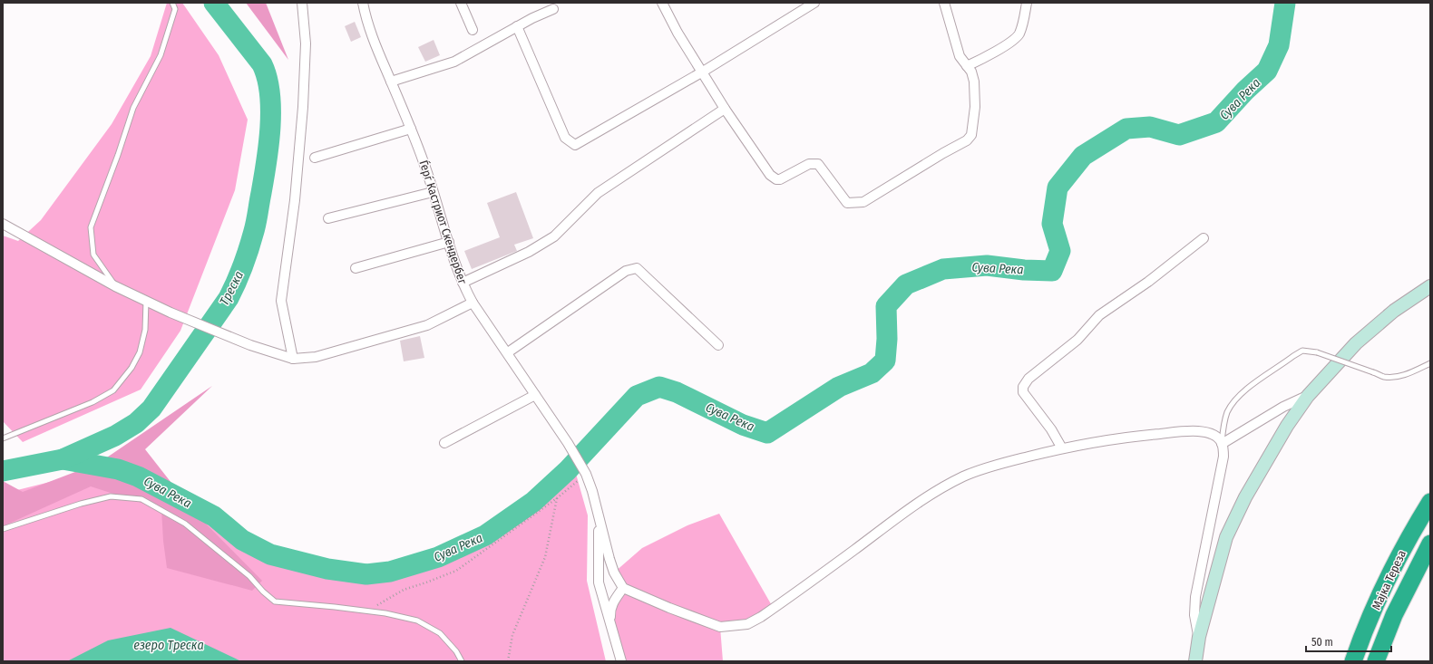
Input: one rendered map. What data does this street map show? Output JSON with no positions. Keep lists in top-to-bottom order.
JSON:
{
  "streets": {
    "highway": ["Мајка Тереза"],
    "street": ["Ѓерѓ Кастриот Скендербег"]
  },
  "water": ["Сува Река", "Треска", "езеро Треска"],
  "scale_bar": "50 m"
}
